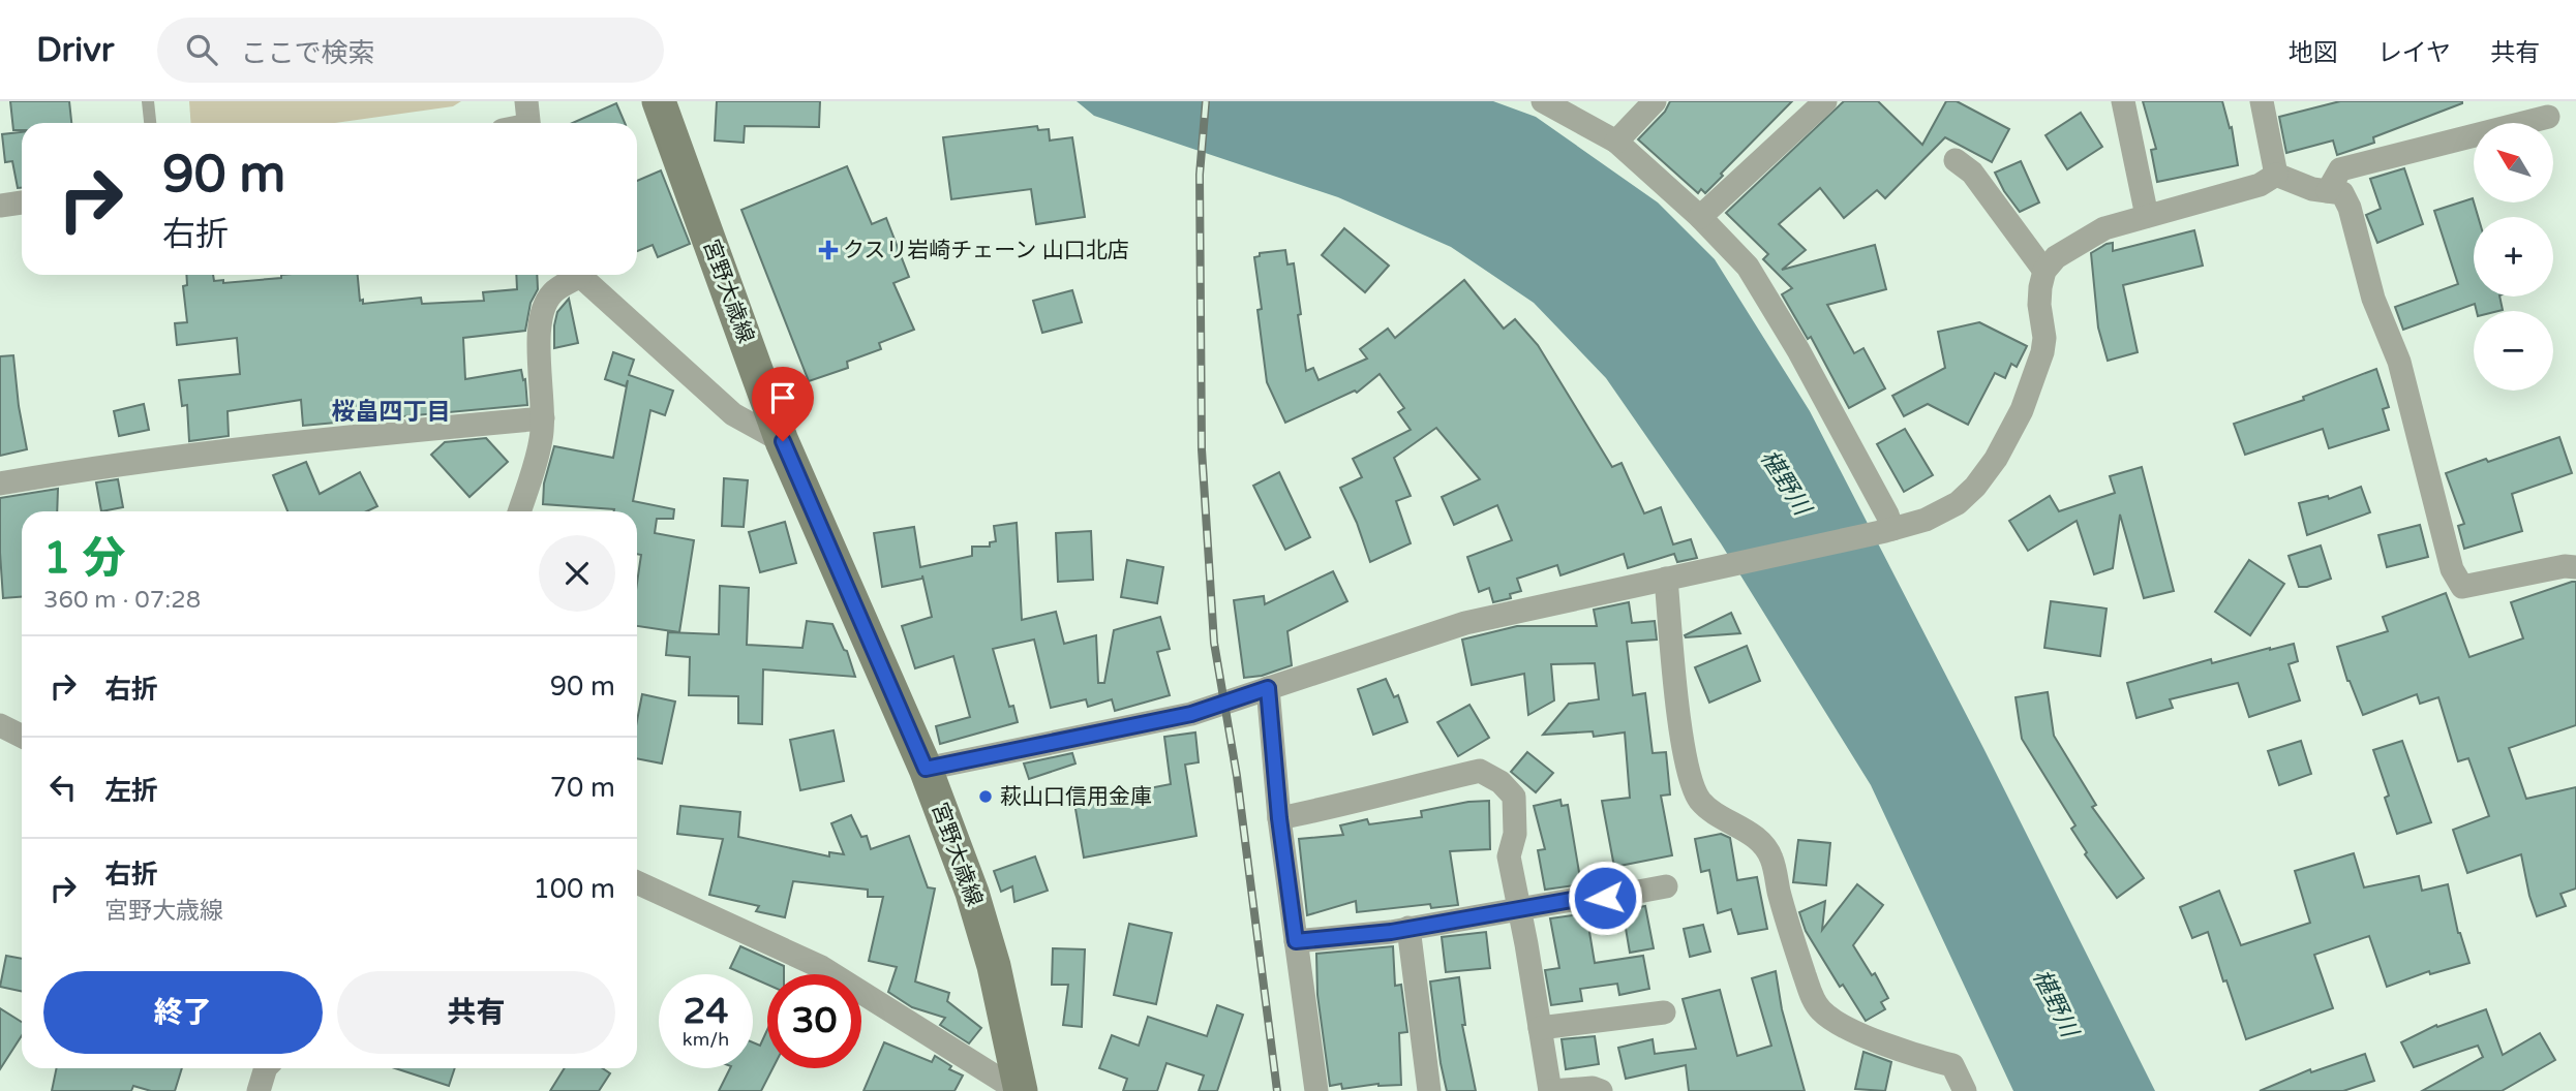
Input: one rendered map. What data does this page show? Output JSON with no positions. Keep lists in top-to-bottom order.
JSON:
{
  "streets": {
    "main road": ["宮野大歳線"]
  },
  "districts": ["桜畠四丁目"],
  "water": ["椹野川"],
  "places": {
    "health": ["クスリ岩崎チェーン 山口北店"],
    "other": ["萩山口信用金庫"]
  },
  "north": "top left",
  "page": {
    "header": "Drivr",
    "search": "ここで検索",
    "nav": ["地図", "レイヤ", "共有"],
    "map_buttons": ["+", "−"],
    "turn": ["90 m", "右折"],
    "heading": ["1 分", "360 m · 07:28"],
    "list": [
      {
        "name": "右折",
        "value": "90 m"
      },
      {
        "name": "左折",
        "value": "70 m"
      },
      {
        "name": "右折",
        "note": "宮野大歳線",
        "value": "100 m"
      }
    ],
    "buttons": ["終了", "共有"],
    "speed": "24 km/h",
    "limit": "30"
  }
}
